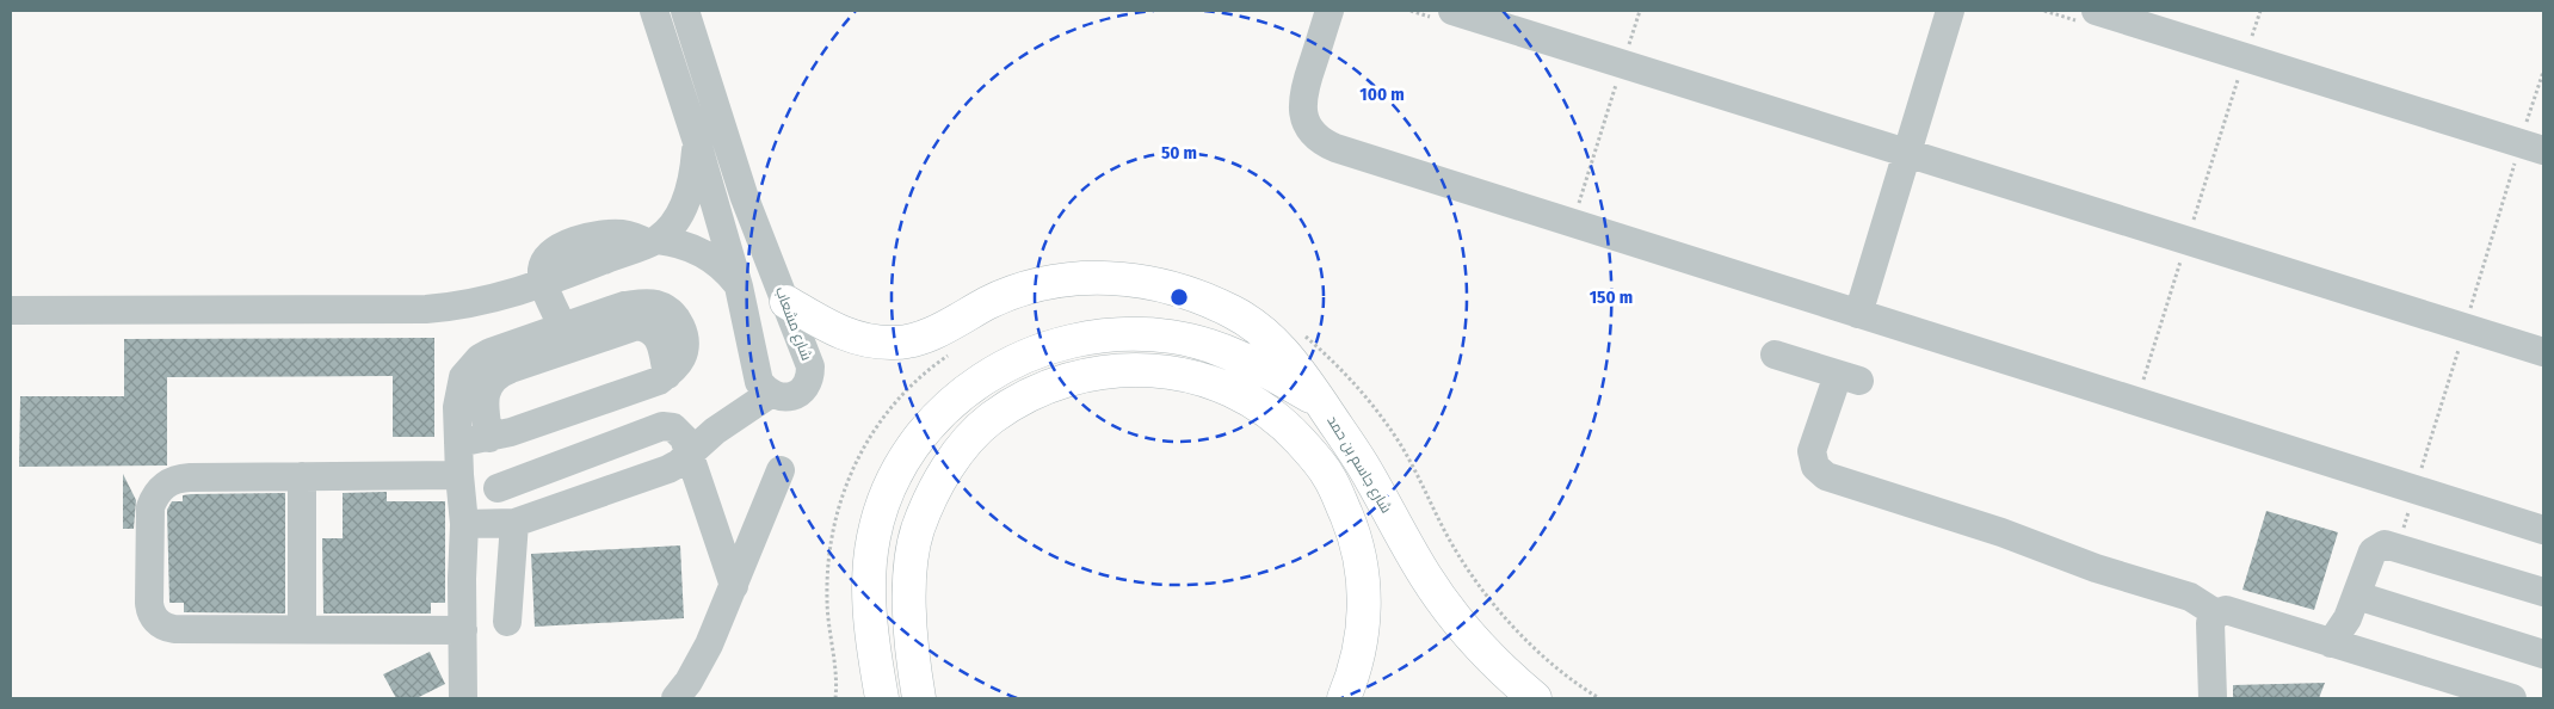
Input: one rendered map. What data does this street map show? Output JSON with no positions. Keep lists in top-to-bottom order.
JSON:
{
  "streets": {
    "main road": ["شارع جاسم بن حمد"],
    "street": ["شارع مشعاب"]
  },
  "rings": ["100 m", "50 m", "150 m"]
}
